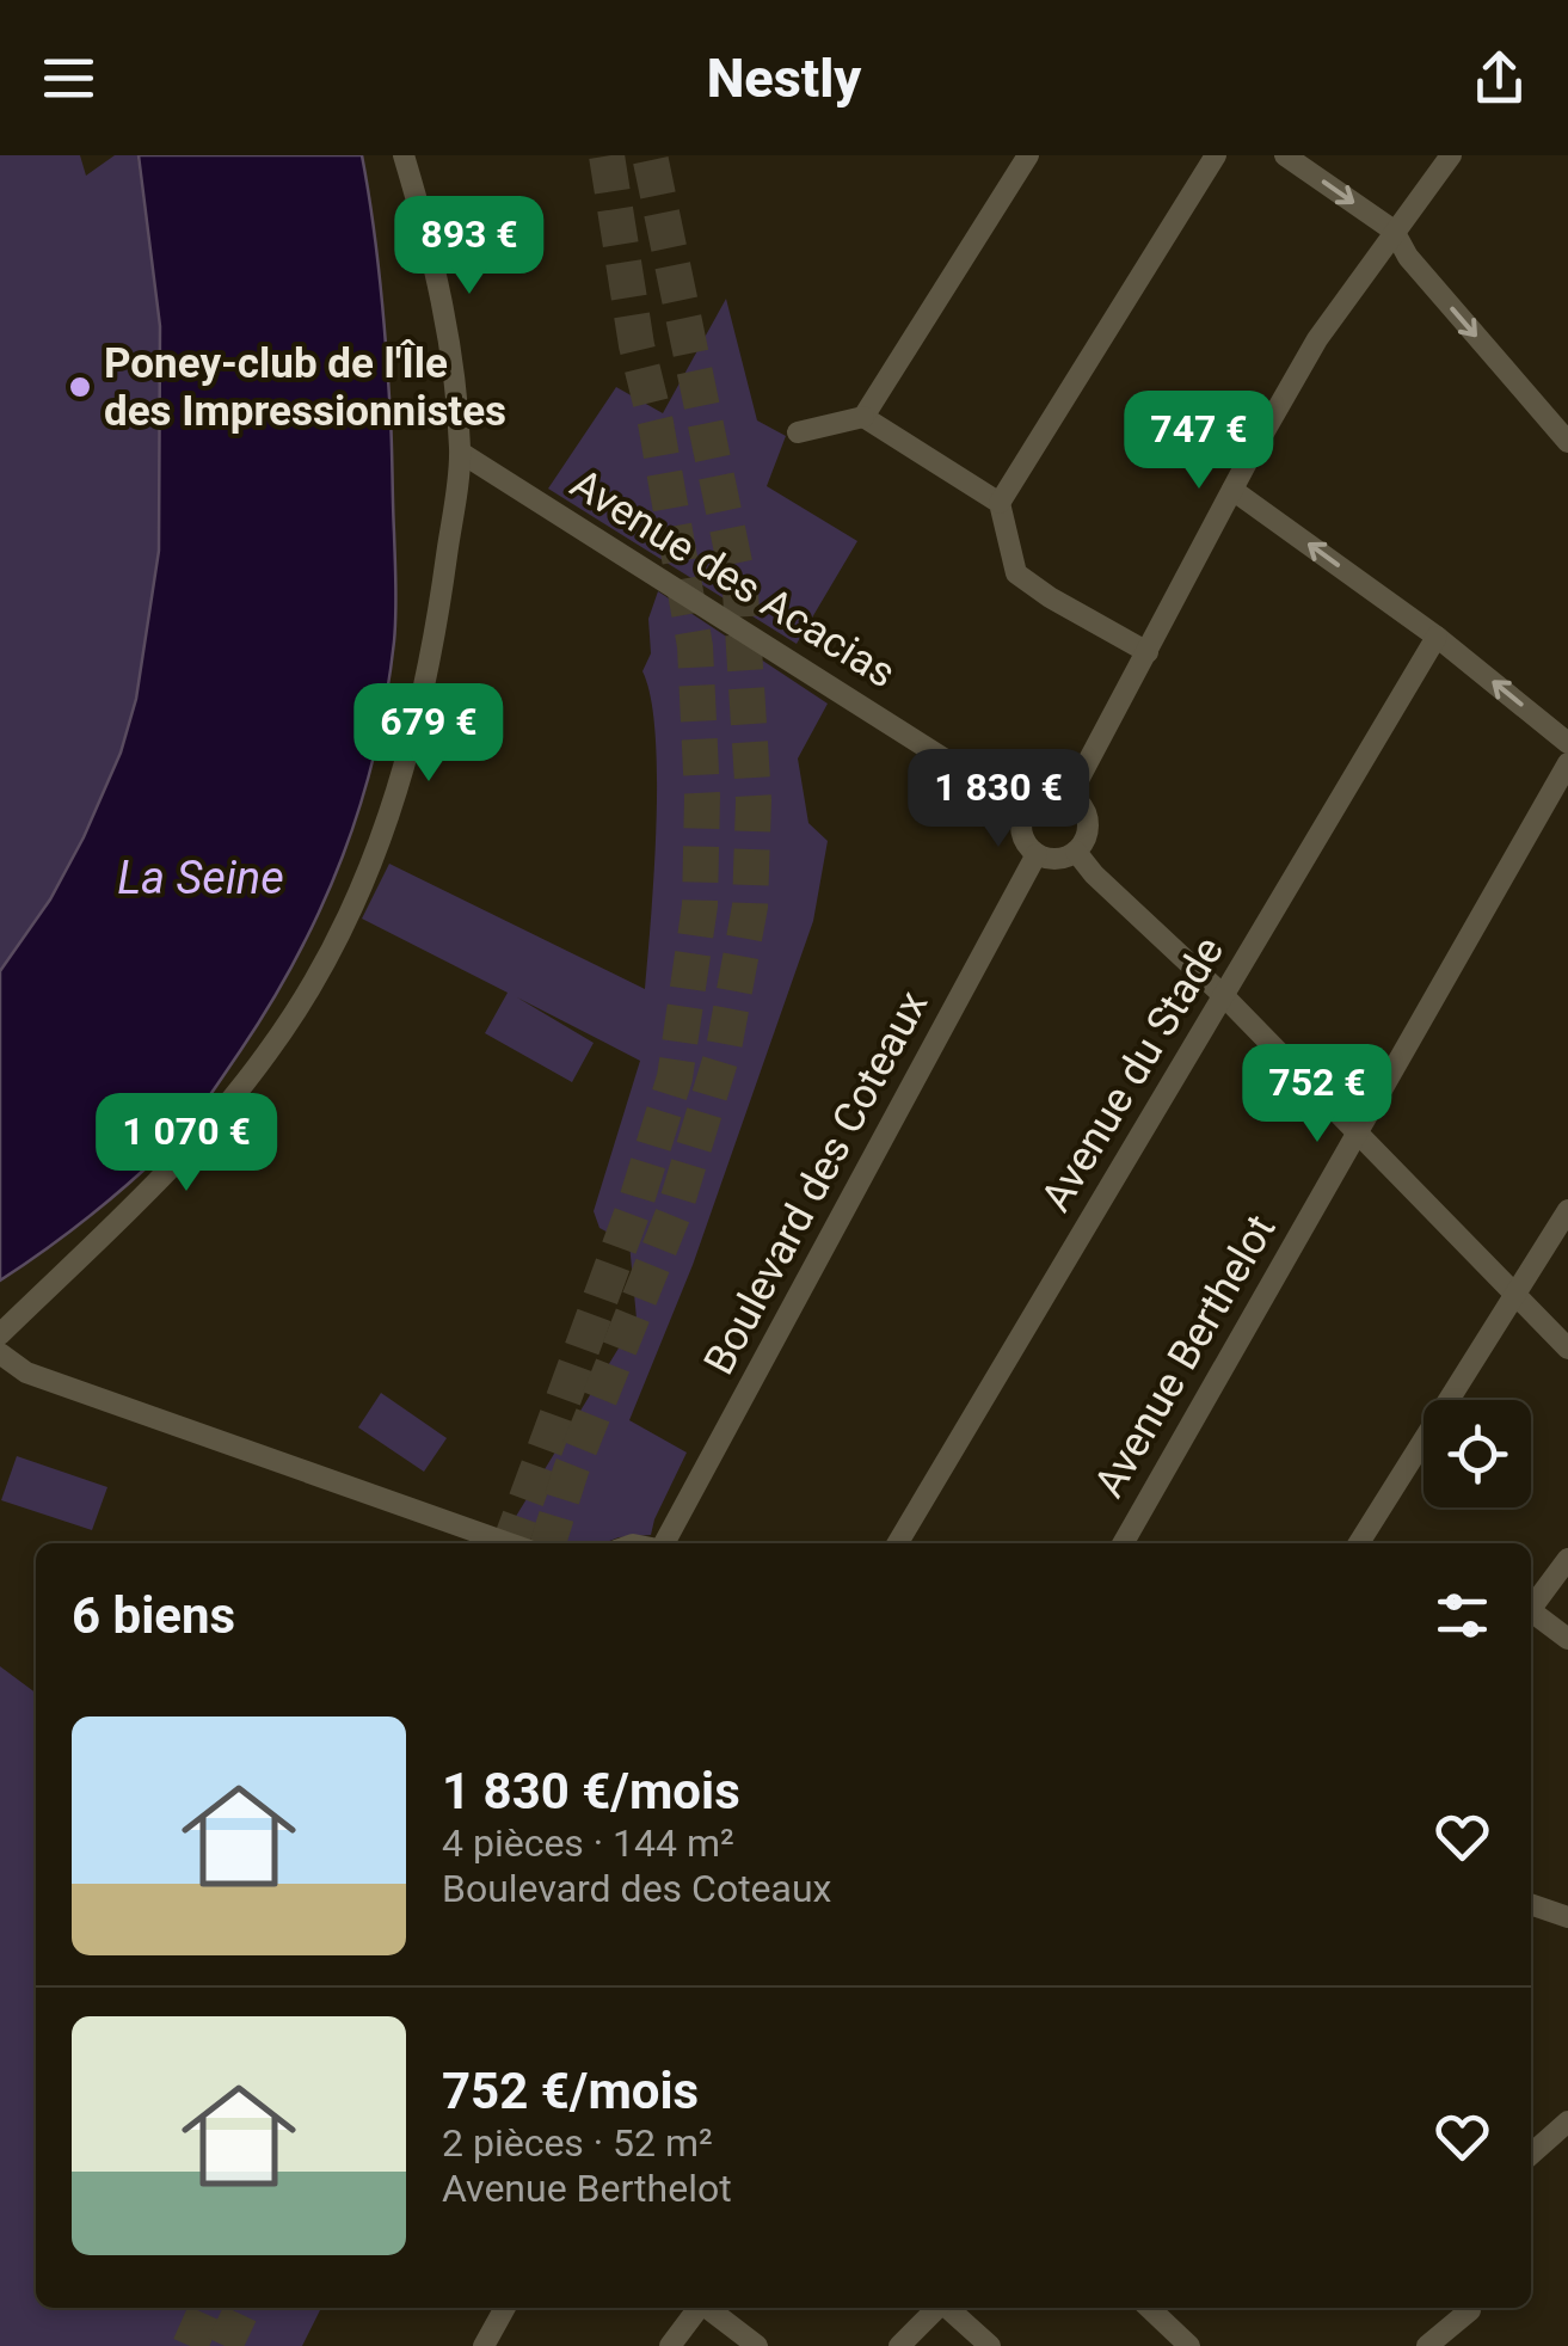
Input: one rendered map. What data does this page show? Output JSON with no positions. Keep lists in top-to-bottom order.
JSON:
{
  "streets": {
    "street": [
      "Avenue des Acacias",
      "Avenue du Stade",
      "Boulevard des Coteaux",
      "Avenue Berthelot"
    ]
  },
  "crossings": [
    ["Avenue des Acacias", "Boulevard des Coteaux"]
  ],
  "water": ["La Seine"],
  "places": ["Poney-club de l'Île des Impressionnistes"],
  "page": {
    "header": "Nestly",
    "price": [
      "893 €",
      "747 €",
      "679 €",
      "1 830 €",
      "752 €",
      "1 070 €"
    ],
    "heading": "6 biens",
    "list": [
      {
        "name": "1 830 €/mois",
        "note": "4 pièces · 144 m² · Boulevard des Coteaux"
      },
      {
        "name": "752 €/mois",
        "note": "2 pièces · 52 m² · Avenue Berthelot"
      }
    ]
  }
}
